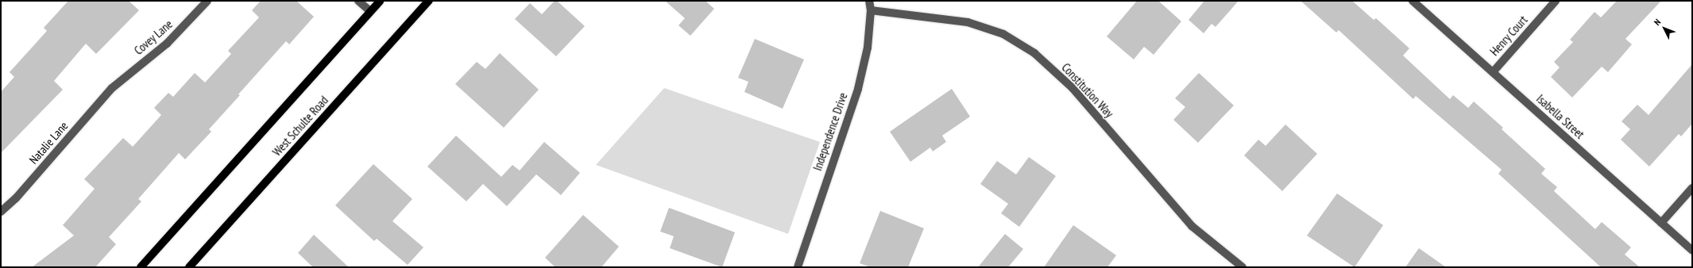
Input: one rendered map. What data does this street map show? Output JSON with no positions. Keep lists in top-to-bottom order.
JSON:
{
  "streets": {
    "main road": ["West Schulte Road"],
    "street": [
      "Henry Court",
      "Covey Lane",
      "Constitution Way",
      "Isabella Street",
      "Independence Drive",
      "Natalie Lane"
    ]
  },
  "crossings": [
    ["Henry Court", "Isabella Street"],
    ["Covey Lane", "Natalie Lane"],
    ["Constitution Way", "Independence Drive"]
  ],
  "north": "top left"
}
